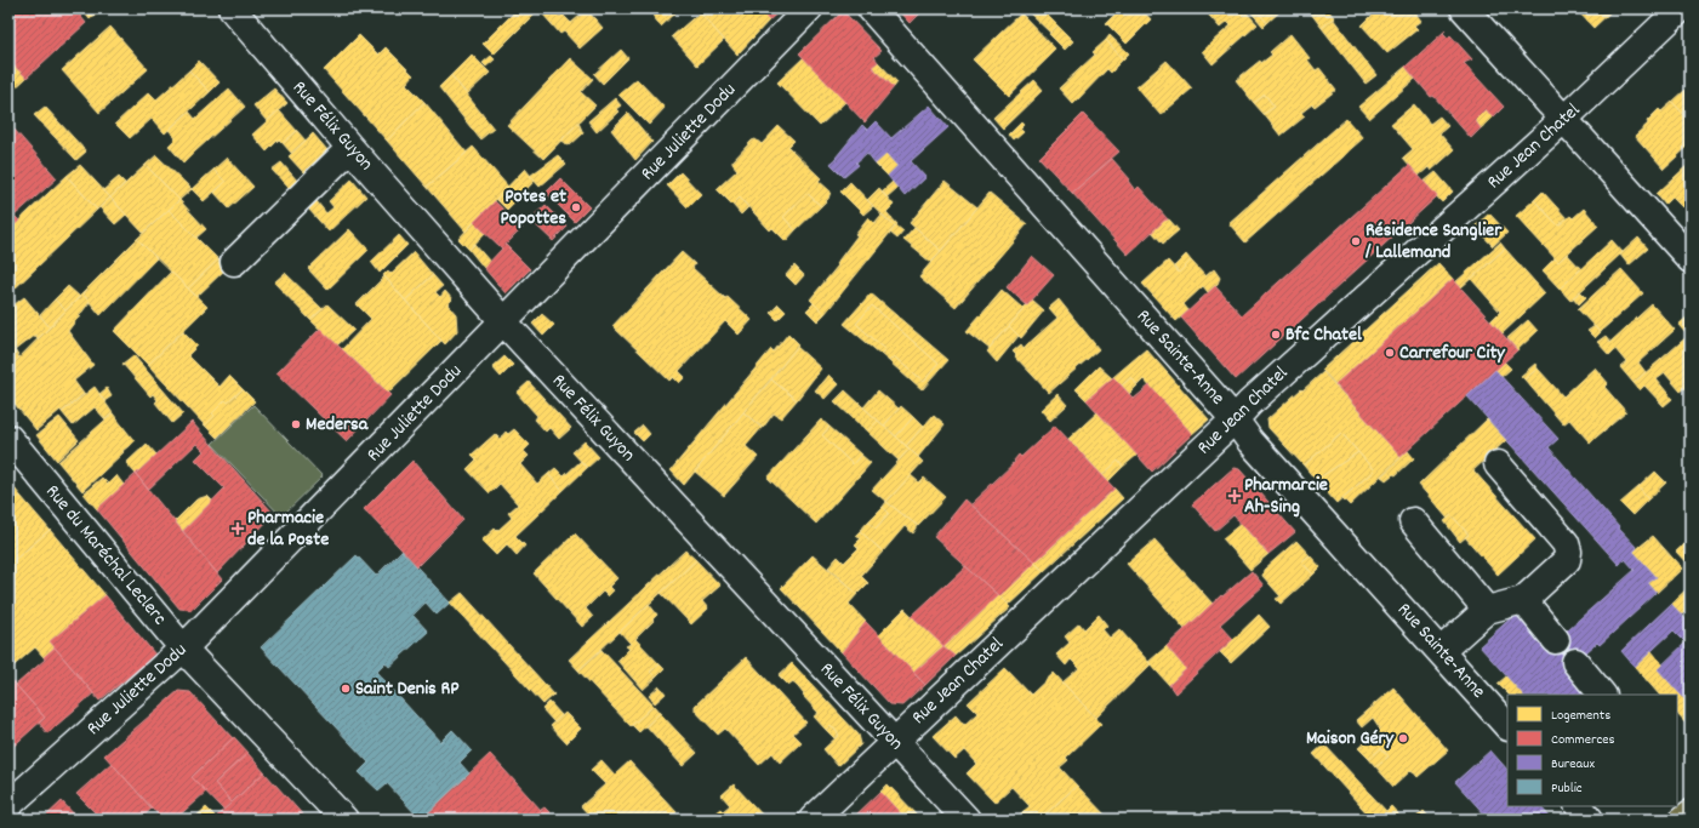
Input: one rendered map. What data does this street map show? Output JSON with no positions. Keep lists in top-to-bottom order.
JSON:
{
  "streets": {
    "street": [
      "Rue Félix Guyon",
      "Rue Juliette Dodu",
      "Rue Jean Chatel",
      "Rue Sainte-Anne",
      "Rue du Maréchal Leclerc"
    ]
  },
  "crossings": [
    ["Rue Félix Guyon", "Rue Juliette Dodu"],
    ["Rue Félix Guyon", "Rue Jean Chatel"],
    ["Rue Juliette Dodu", "Rue du Maréchal Leclerc"],
    ["Rue Jean Chatel", "Rue Sainte-Anne"]
  ],
  "places": {
    "other": [
      "Potes et Popottes",
      "Résidence Sanglier / Lallemand",
      "Bfc Chatel",
      "Carrefour City",
      "Medersa",
      "Saint Denis RP",
      "Maison Géry"
    ],
    "health": ["Pharmarcie Ah-Sing", "Pharmacie de la Poste"]
  },
  "legend": [
    "Logements",
    "Commerces",
    "Bureaux",
    "Public"
  ]
}
